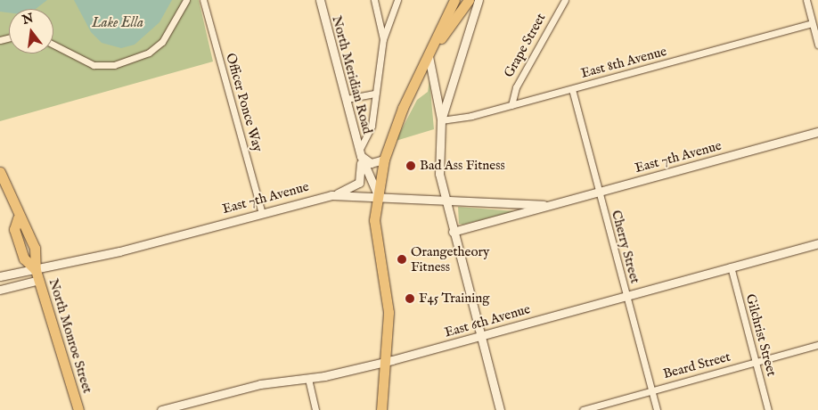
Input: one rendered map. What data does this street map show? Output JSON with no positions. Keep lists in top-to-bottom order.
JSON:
{
  "streets": {
    "main road": ["North Monroe Street"],
    "street": [
      "Grape Street",
      "East 8th Avenue",
      "North Meridian Road",
      "Officer Ponce Way",
      "East 7th Avenue",
      "Cherry Street",
      "East 6th Avenue",
      "Gilchrist Street",
      "Beard Street"
    ]
  },
  "crossings": [
    ["Grape Street", "East 8th Avenue"],
    ["East 8th Avenue", "Cherry Street"],
    ["North Meridian Road", "East 7th Avenue"],
    ["Officer Ponce Way", "East 7th Avenue"],
    ["East 7th Avenue", "Cherry Street"],
    ["East 7th Avenue", "North Monroe Street"],
    ["Cherry Street", "East 6th Avenue"],
    ["Cherry Street", "Beard Street"],
    ["East 6th Avenue", "Gilchrist Street"],
    ["Gilchrist Street", "Beard Street"]
  ],
  "water": ["Lake Ella"],
  "places": ["Bad Ass Fitness", "Orangetheory Fitness", "F45 Training"],
  "north": "top"
}
